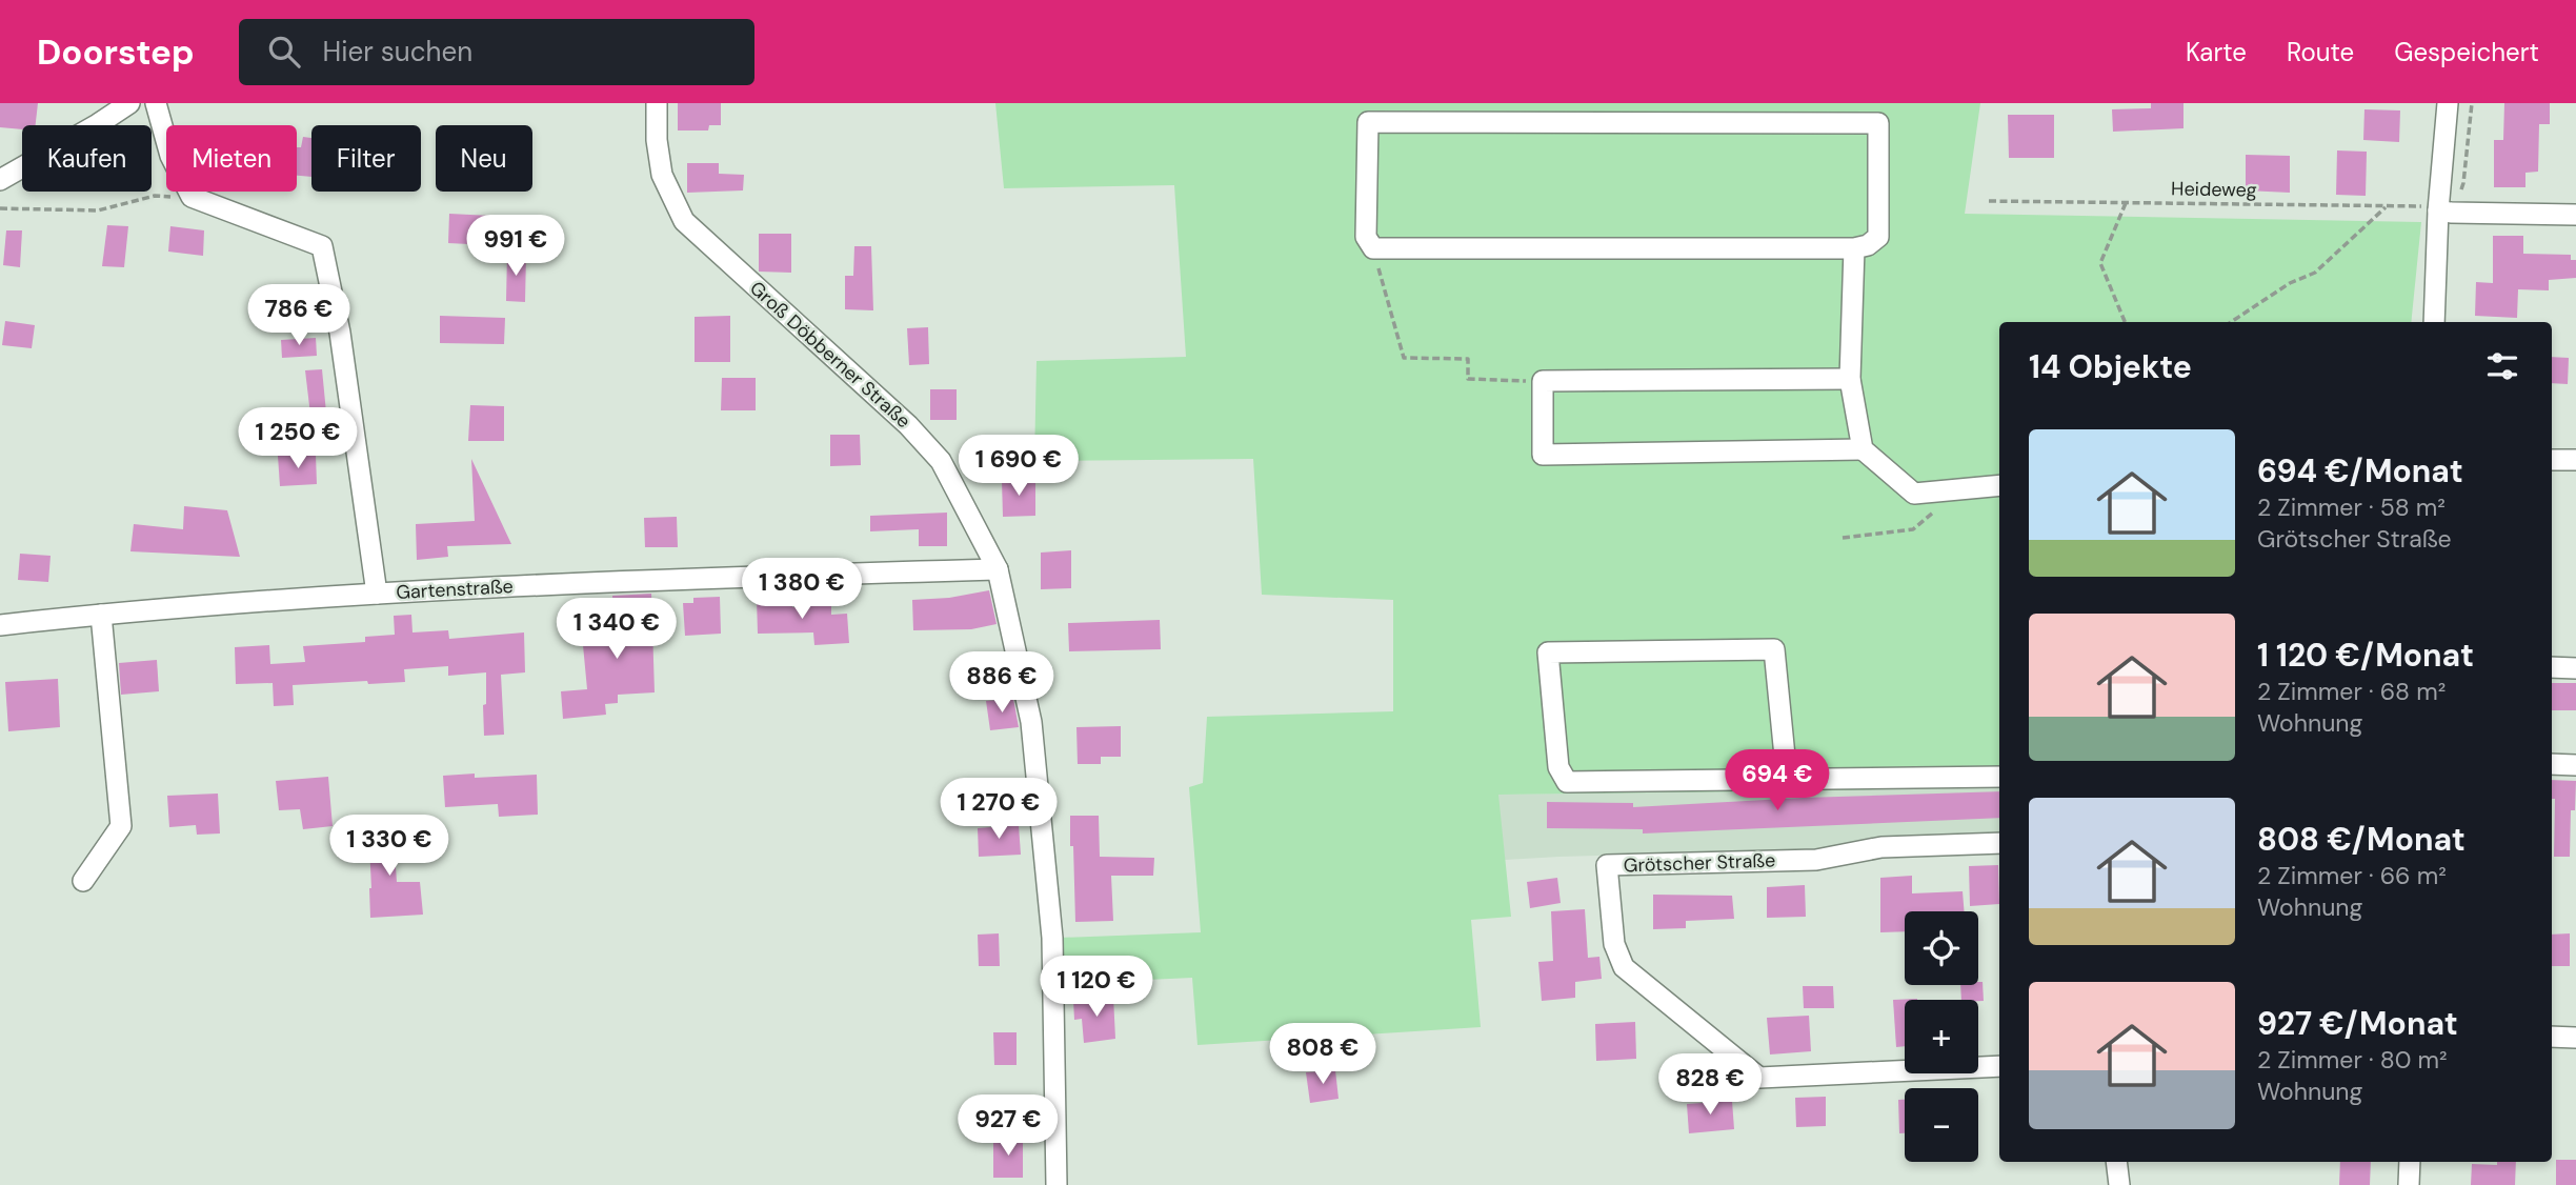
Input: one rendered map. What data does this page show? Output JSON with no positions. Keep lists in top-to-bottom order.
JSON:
{
  "streets": {
    "street": ["Groß Döbberner Straße", "Gartenstraße", "Grötscher Straße"],
    "path": ["Heideweg"]
  },
  "crossings": [
    ["Groß Döbberner Straße", "Gartenstraße"]
  ],
  "page": {
    "header": "Doorstep",
    "search": "Hier suchen",
    "nav": ["Karte", "Route", "Gespeichert"],
    "chip": [
      "Kaufen",
      "Mieten",
      "Filter",
      "Neu"
    ],
    "price": [
      "991 €",
      "786 €",
      "1 250 €",
      "1 690 €",
      "1 380 €",
      "1 340 €",
      "886 €",
      "694 €",
      "1 270 €",
      "1 330 €",
      "1 120 €",
      "808 €",
      "828 €",
      "927 €"
    ],
    "heading": "14 Objekte",
    "list": [
      {
        "name": "694 €/Monat",
        "note": "2 Zimmer · 58 m² · Grötscher Straße"
      },
      {
        "name": "1 120 €/Monat",
        "note": "2 Zimmer · 68 m² · Wohnung"
      },
      {
        "name": "808 €/Monat",
        "note": "2 Zimmer · 66 m² · Wohnung"
      },
      {
        "name": "927 €/Monat",
        "note": "2 Zimmer · 80 m² · Wohnung"
      }
    ],
    "map_buttons": ["+", "−"]
  }
}
